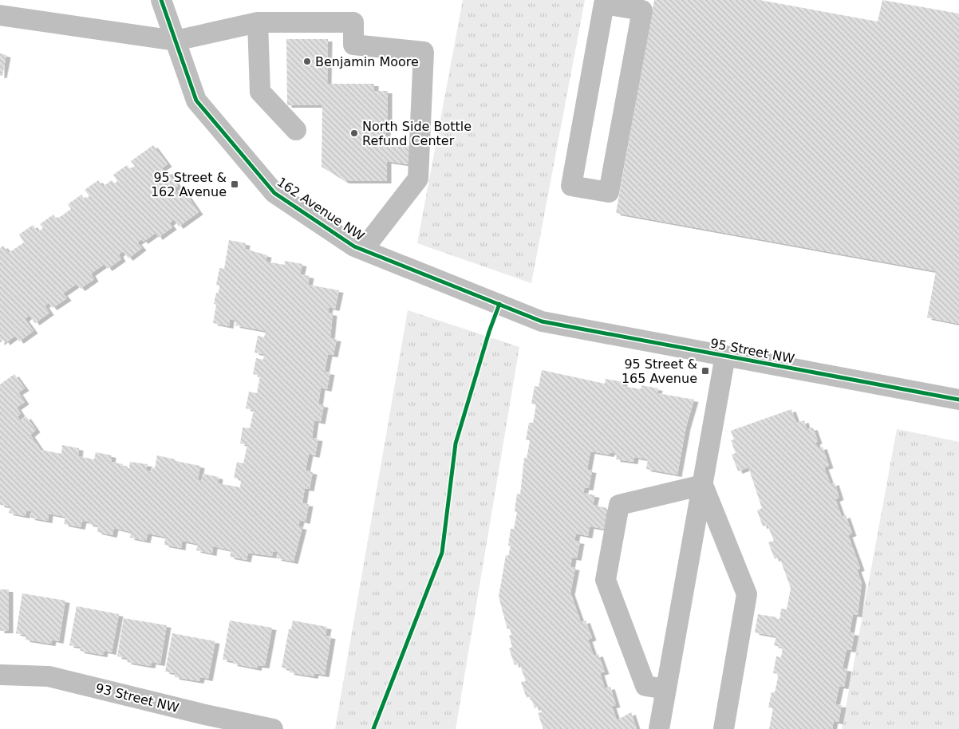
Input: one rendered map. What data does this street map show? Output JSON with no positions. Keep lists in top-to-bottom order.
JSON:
{
  "streets": {
    "street": ["162 Avenue NW", "95 Street NW", "93 Street NW"]
  },
  "crossings": [
    ["162 Avenue NW", "95 Street NW"]
  ],
  "places": {
    "other": ["Benjamin Moore", "North Side Bottle Refund Center"],
    "transit": ["95 Street & 162 Avenue", "95 Street & 165 Avenue"]
  }
}
